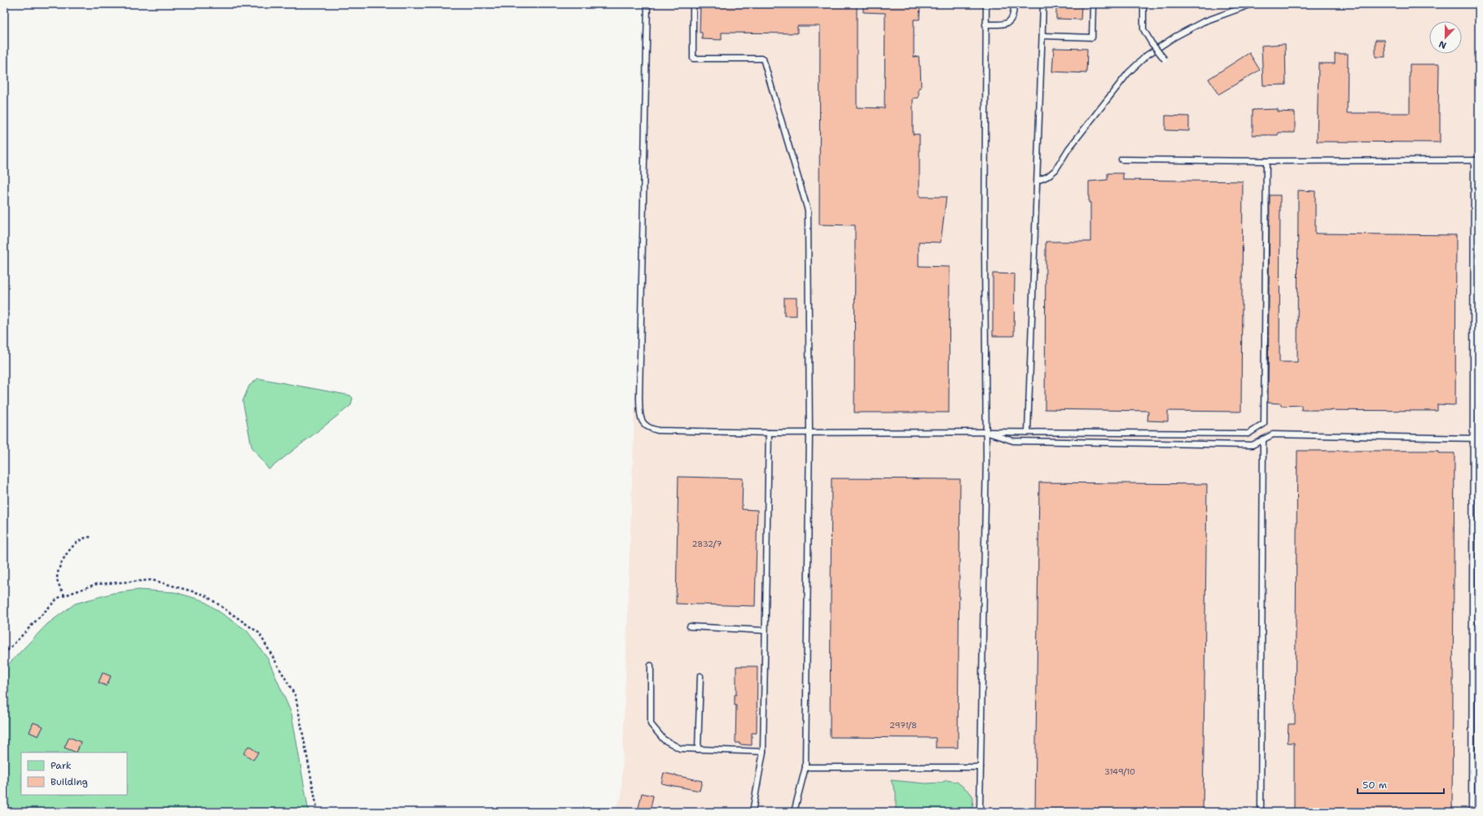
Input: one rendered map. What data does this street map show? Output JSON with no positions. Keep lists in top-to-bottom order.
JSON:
{
  "house_numbers": ["2832/7", "2971/8", "3149/10"],
  "legend": ["Park", "Building"],
  "scale_bar": "50 m",
  "north": "bottom"
}
